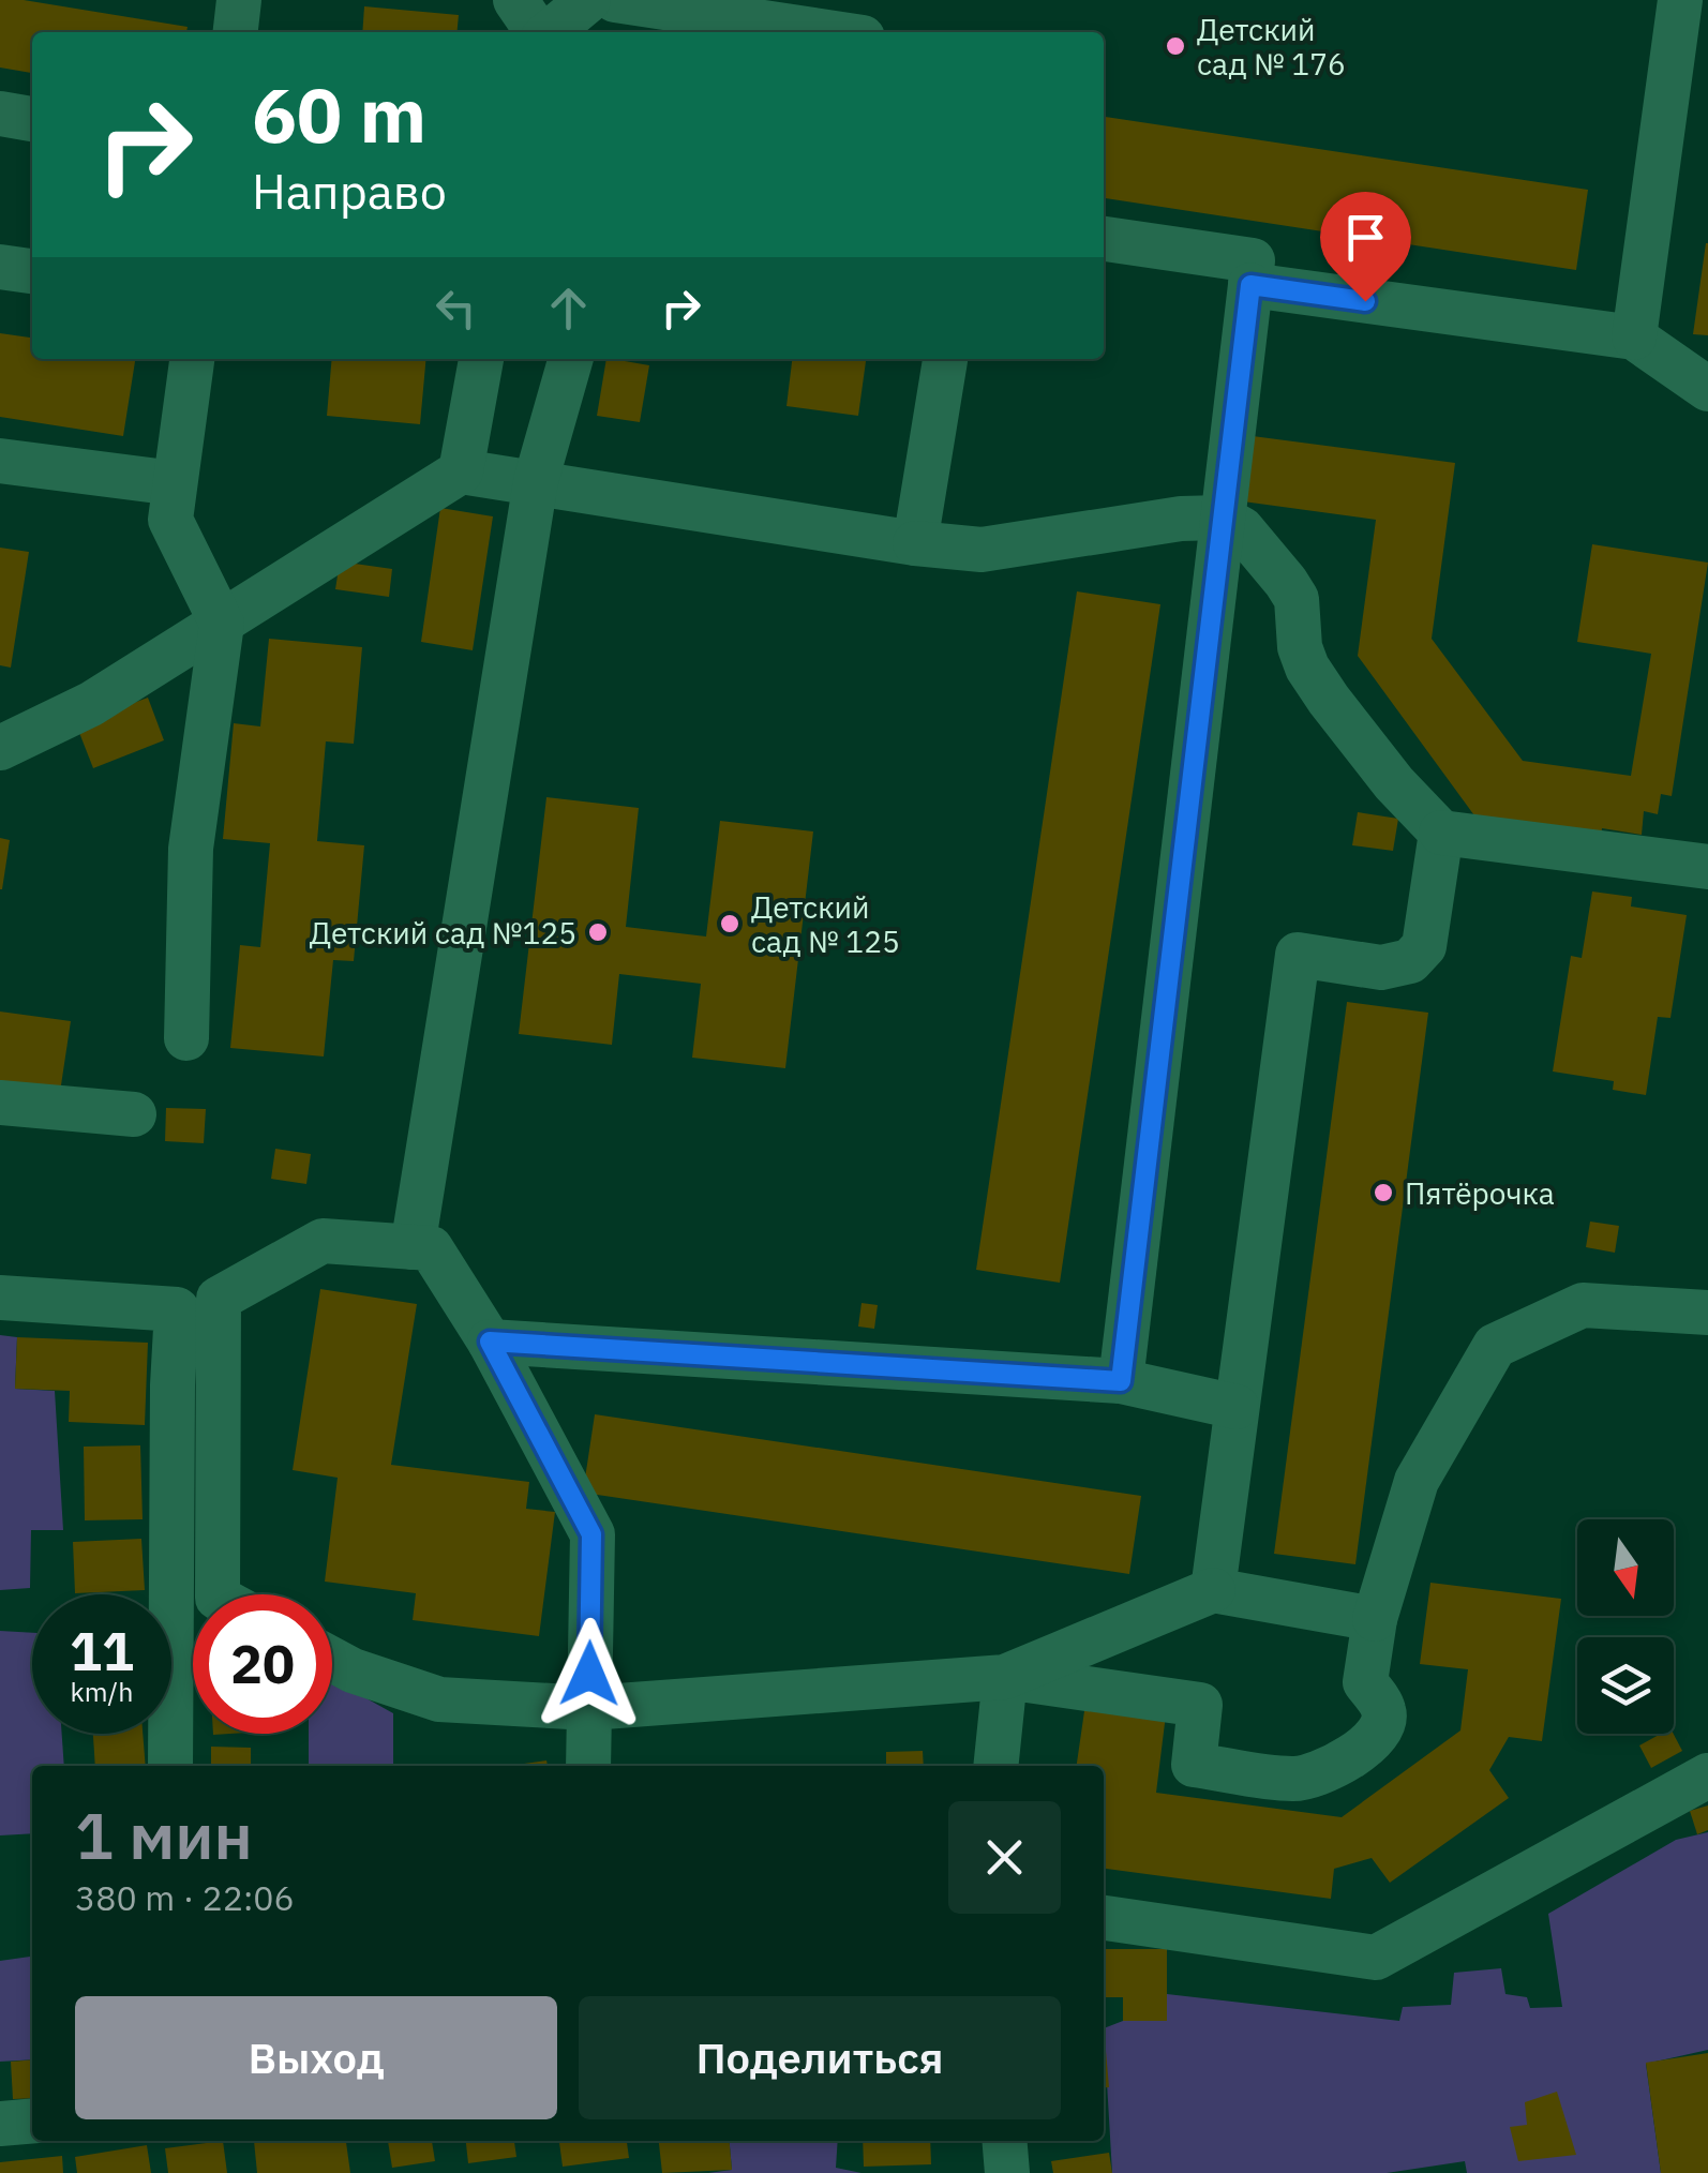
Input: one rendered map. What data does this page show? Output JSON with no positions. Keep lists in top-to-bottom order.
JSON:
{
  "places": [
    "Детский сад № 176",
    "Детский сад № 125",
    "Детский сад №125",
    "Пятёрочка"
  ],
  "north": "bottom",
  "page": {
    "turn": ["60 m", "Направо"],
    "speed": "11 km/h",
    "limit": "20",
    "heading": ["1 мин", "380 m · 22:06"],
    "buttons": ["Выход", "Поделиться"]
  }
}
